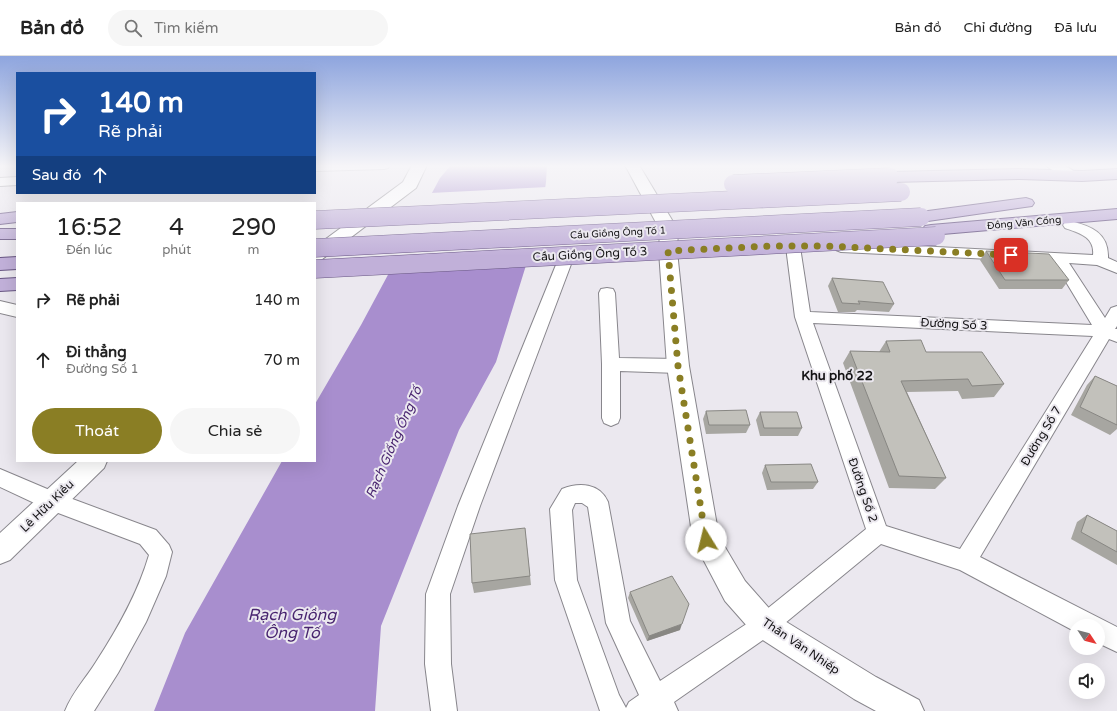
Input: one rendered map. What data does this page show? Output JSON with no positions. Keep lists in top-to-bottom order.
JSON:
{
  "streets": {
    "main road": ["Đồng Văn Cống", "Cầu Giồng Ông Tố 1", "Cầu Giồng Ông Tố 3"],
    "street": [
      "Đường Số 3",
      "Đường Số 7",
      "Đường Số 2",
      "Lê Hữu Kiều",
      "Thân Văn Nhiếp"
    ]
  },
  "crossings": [
    ["Đồng Văn Cống", "Cầu Giồng Ông Tố 1"],
    ["Đồng Văn Cống", "Cầu Giồng Ông Tố 3"],
    ["Cầu Giồng Ông Tố 1", "Cầu Giồng Ông Tố 3"],
    ["Đường Số 3", "Đường Số 7"],
    ["Đường Số 3", "Đường Số 2"],
    ["Đường Số 7", "Đường Số 2"]
  ],
  "districts": ["Khu phố 22"],
  "water": ["Rạch Giống Ống Tố", "Rạch Giồng Ông Tố"],
  "north": "bottom right",
  "page": {
    "header": "Bản đồ",
    "search": "Tìm kiếm",
    "nav": ["Bản đồ", "Chỉ đường", "Đã lưu"],
    "turn": ["140 m", "Rẽ phải"],
    "then": "Sau đó",
    "eta": [
      "16:52",
      "Đến lúc",
      "4",
      "phút",
      "290",
      "m"
    ],
    "list": [
      {
        "name": "Rẽ phải",
        "value": "140 m"
      },
      {
        "name": "Đi thẳng",
        "note": "Đường Số 1",
        "value": "70 m"
      }
    ],
    "buttons": ["Thoát", "Chia sẻ"]
  }
}
